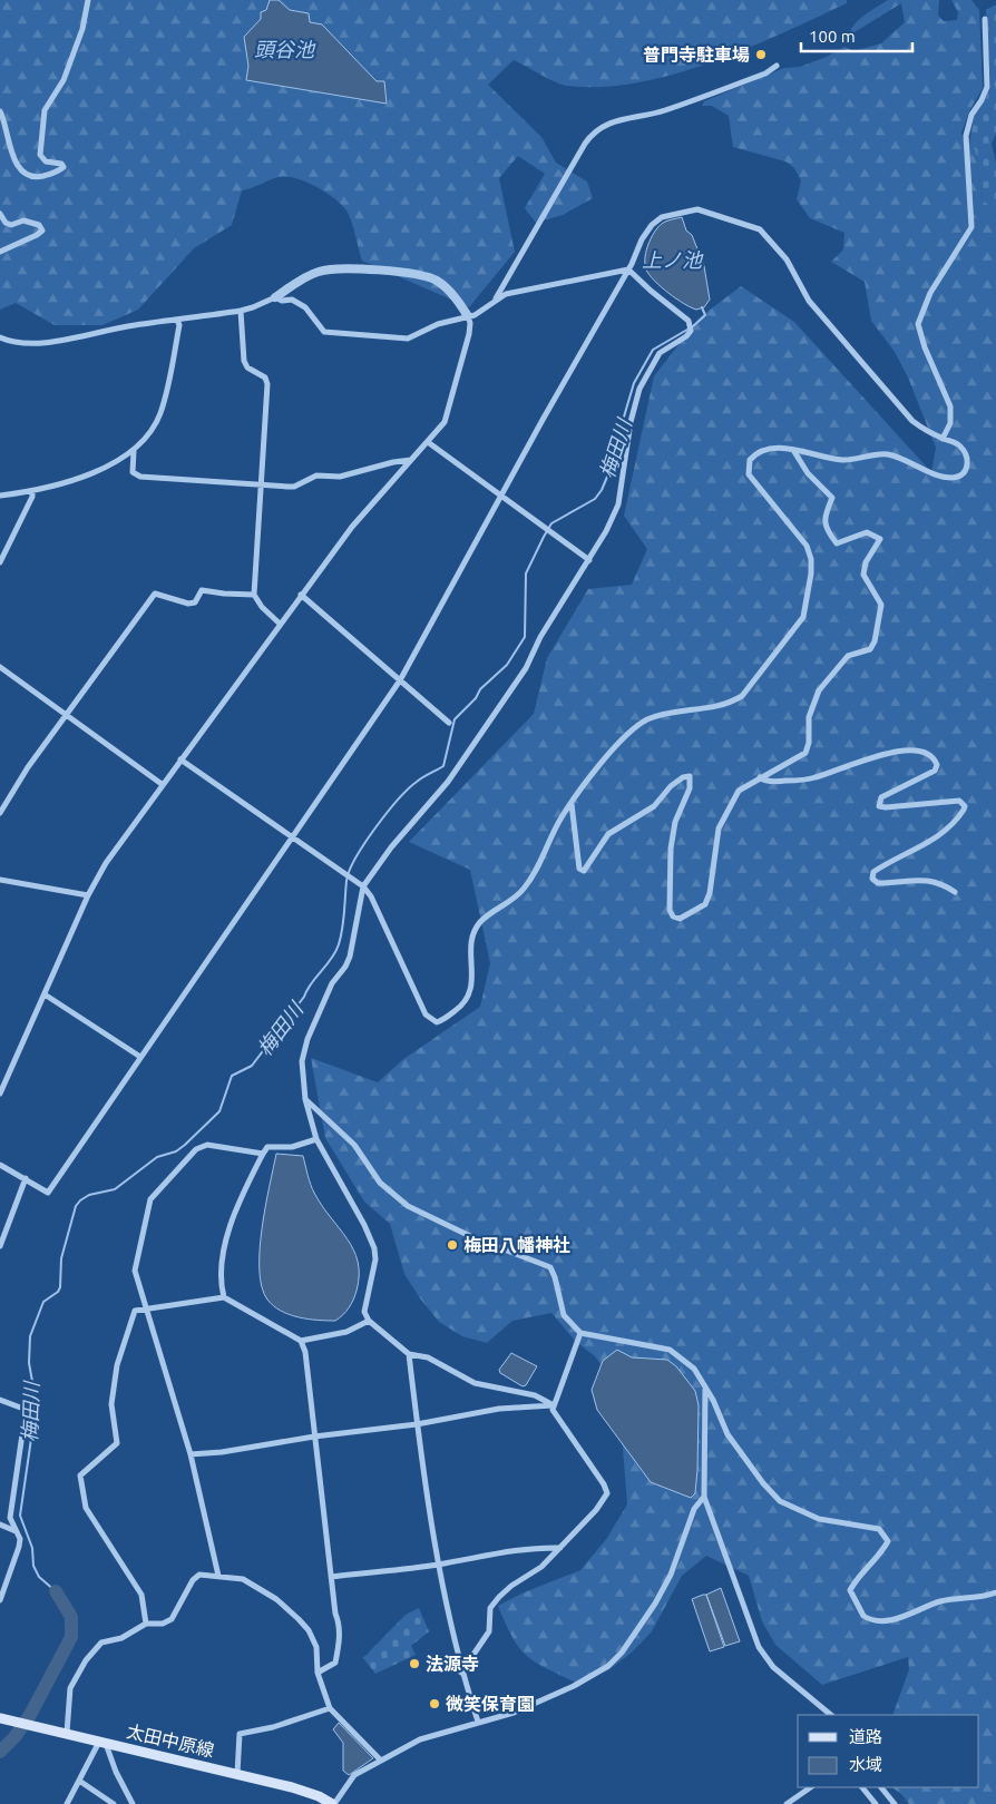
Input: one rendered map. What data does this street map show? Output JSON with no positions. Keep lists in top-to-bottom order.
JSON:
{
  "streets": {
    "main road": ["太田中原線"]
  },
  "water": ["頭谷池", "上ノ池", "梅田川"],
  "places": [
    "普門寺駐車場",
    "梅田八幡神社",
    "法源寺",
    "微笑保育園"
  ],
  "legend": ["道路", "水域"],
  "scale_bar": "100 m"
}
